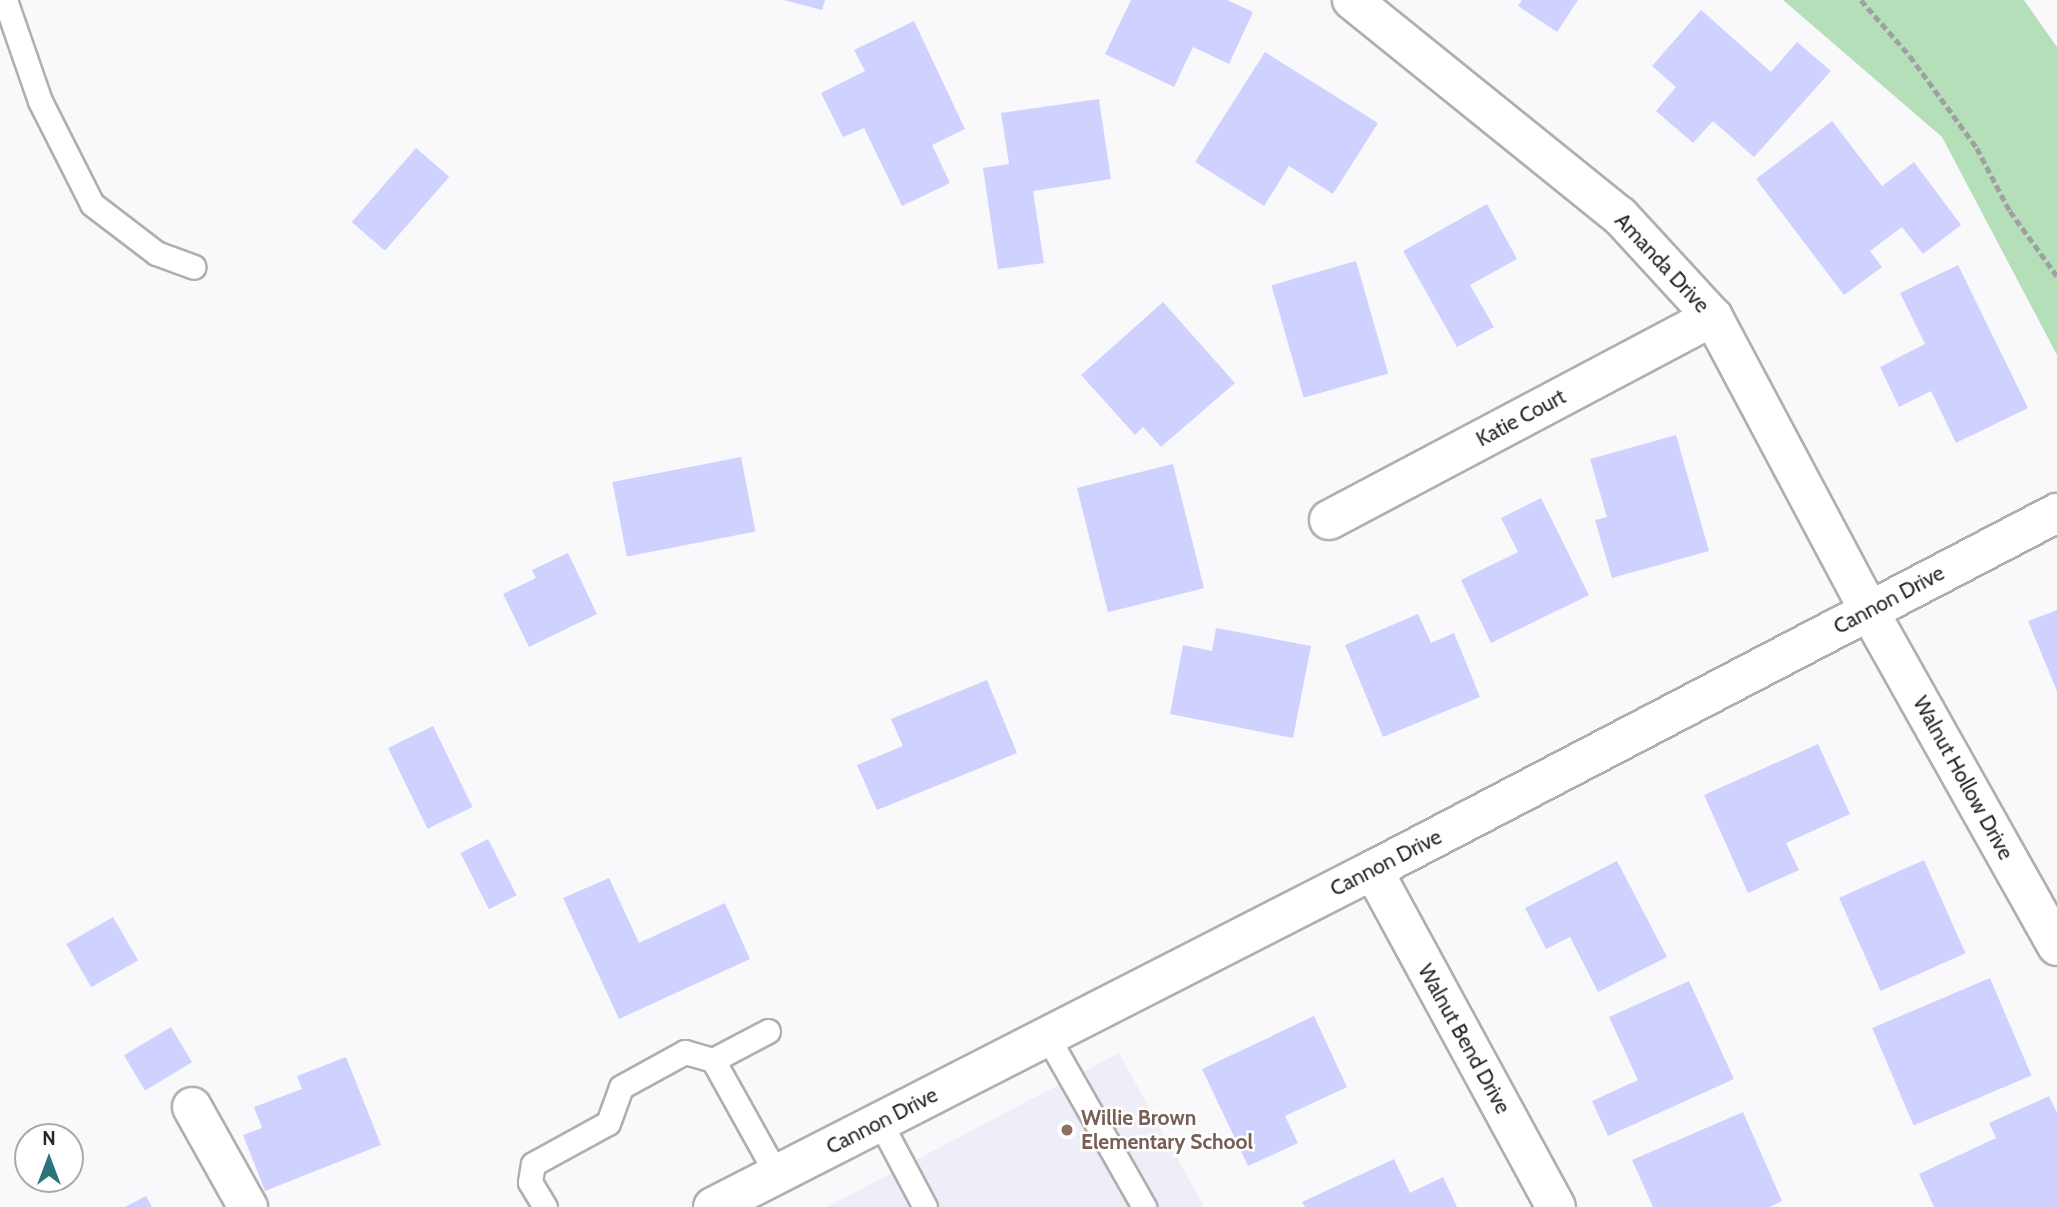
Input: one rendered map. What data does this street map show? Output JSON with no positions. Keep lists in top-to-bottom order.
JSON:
{
  "streets": {
    "street": [
      "Amanda Drive",
      "Katie Court",
      "Cannon Drive",
      "Walnut Hollow Drive",
      "Walnut Bend Drive"
    ]
  },
  "crossings": [
    ["Amanda Drive", "Katie Court"],
    ["Amanda Drive", "Cannon Drive"],
    ["Amanda Drive", "Walnut Hollow Drive"],
    ["Cannon Drive", "Walnut Hollow Drive"],
    ["Cannon Drive", "Walnut Bend Drive"]
  ],
  "places": ["Willie Brown Elementary School"],
  "north": "top"
}
